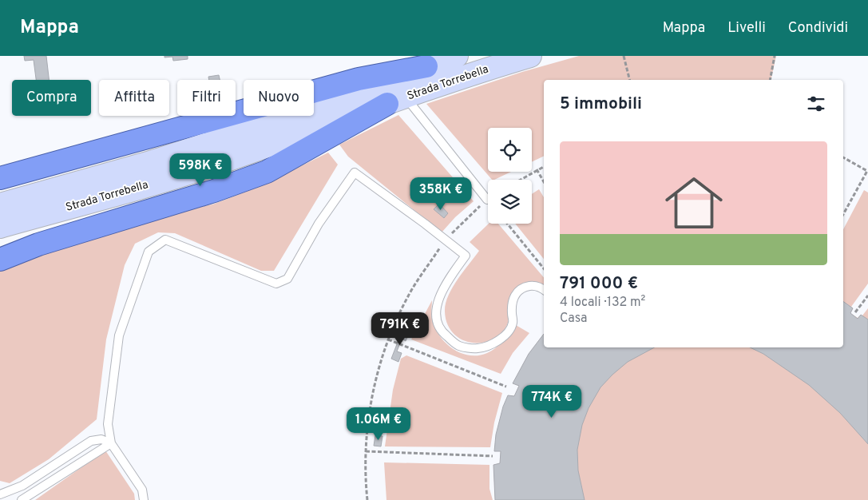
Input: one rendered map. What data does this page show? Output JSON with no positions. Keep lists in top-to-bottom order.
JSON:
{
  "streets": {
    "main road": ["Strada Torrebella"]
  },
  "page": {
    "header": "Mappa",
    "nav": ["Mappa", "Livelli", "Condividi"],
    "chip": [
      "Compra",
      "Affitta",
      "Filtri",
      "Nuovo"
    ],
    "heading": "5 immobili",
    "list": [
      {
        "name": "791 000 €",
        "note": "4 locali · 132 m² · Casa"
      }
    ],
    "price": [
      "598K €",
      "358K €",
      "791K €",
      "774K €",
      "1.06M €"
    ]
  }
}
